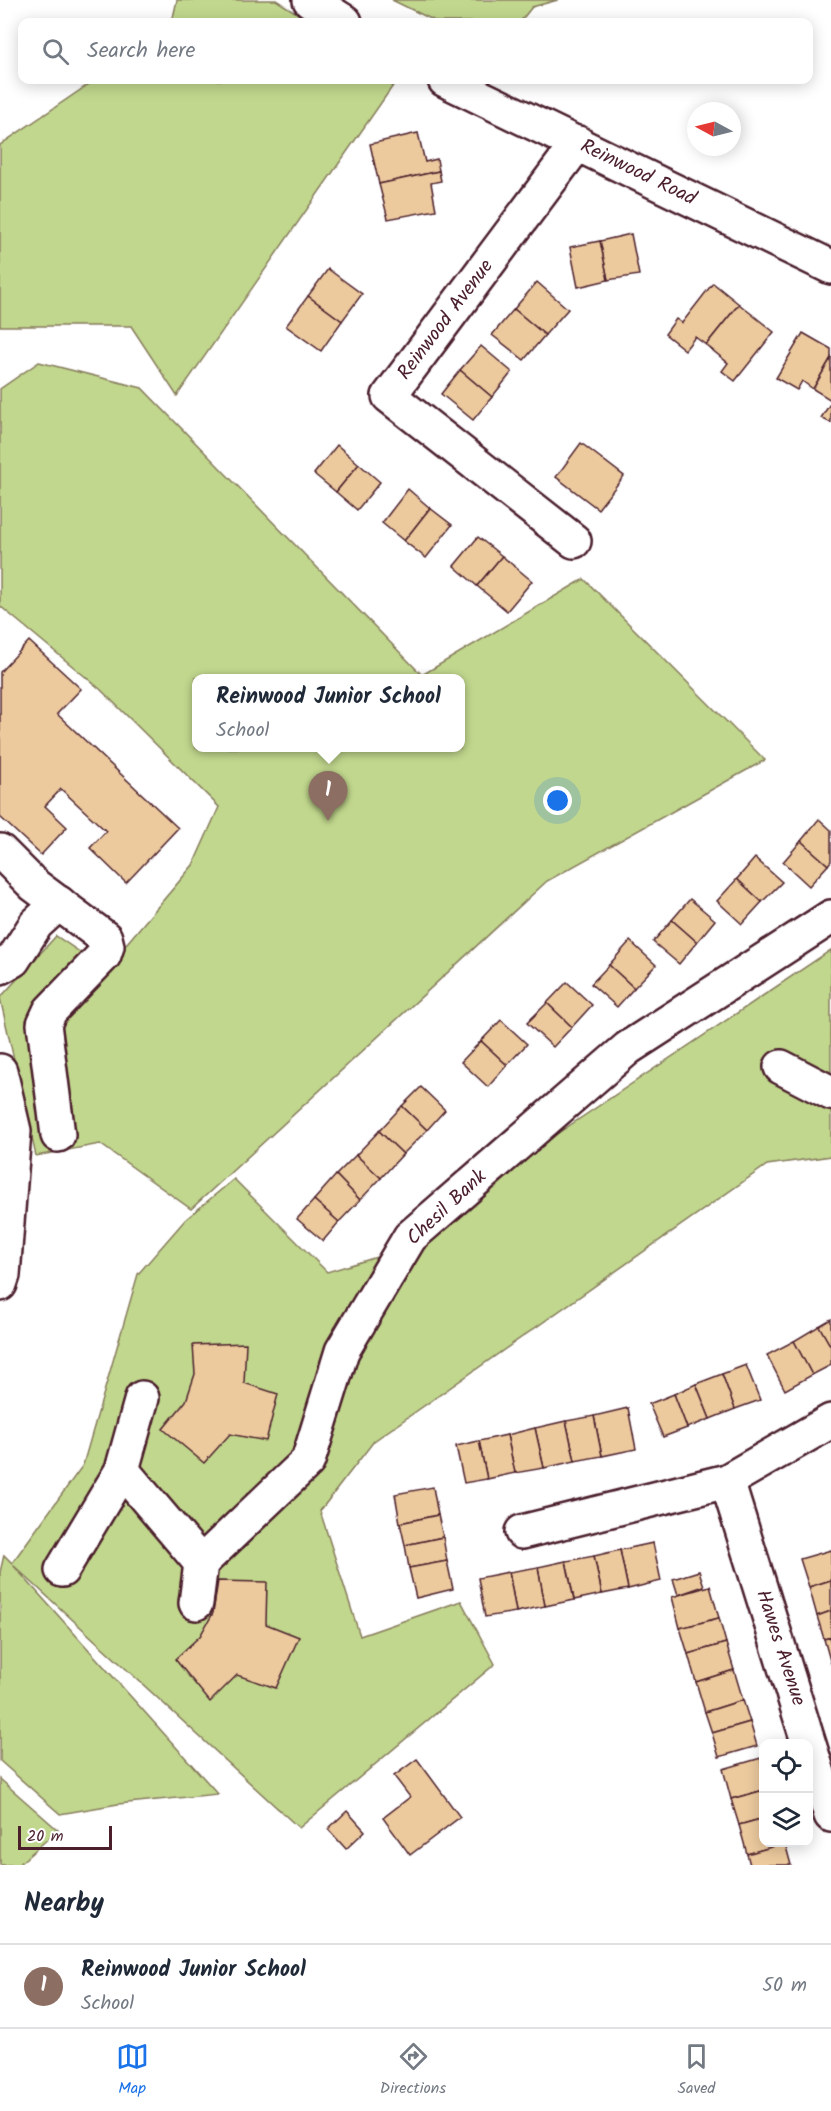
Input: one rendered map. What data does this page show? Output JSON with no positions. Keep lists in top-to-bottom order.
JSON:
{
  "streets": {
    "street": [
      "Reinwood Road",
      "Reinwood Avenue",
      "Chesil Bank",
      "Hawes Avenue"
    ]
  },
  "crossings": [
    ["Reinwood Road", "Reinwood Avenue"]
  ],
  "scale_bar": "20 m",
  "north": "left",
  "page": {
    "search": "Search here",
    "popup": ["Reinwood Junior School", "School"],
    "pins": "1",
    "scale": "20 m",
    "heading": "Nearby",
    "list": [
      {
        "mark": "1",
        "name": "Reinwood Junior School",
        "note": "School",
        "value": "50 m"
      }
    ],
    "nav": ["Map", "Directions", "Saved"]
  }
}
